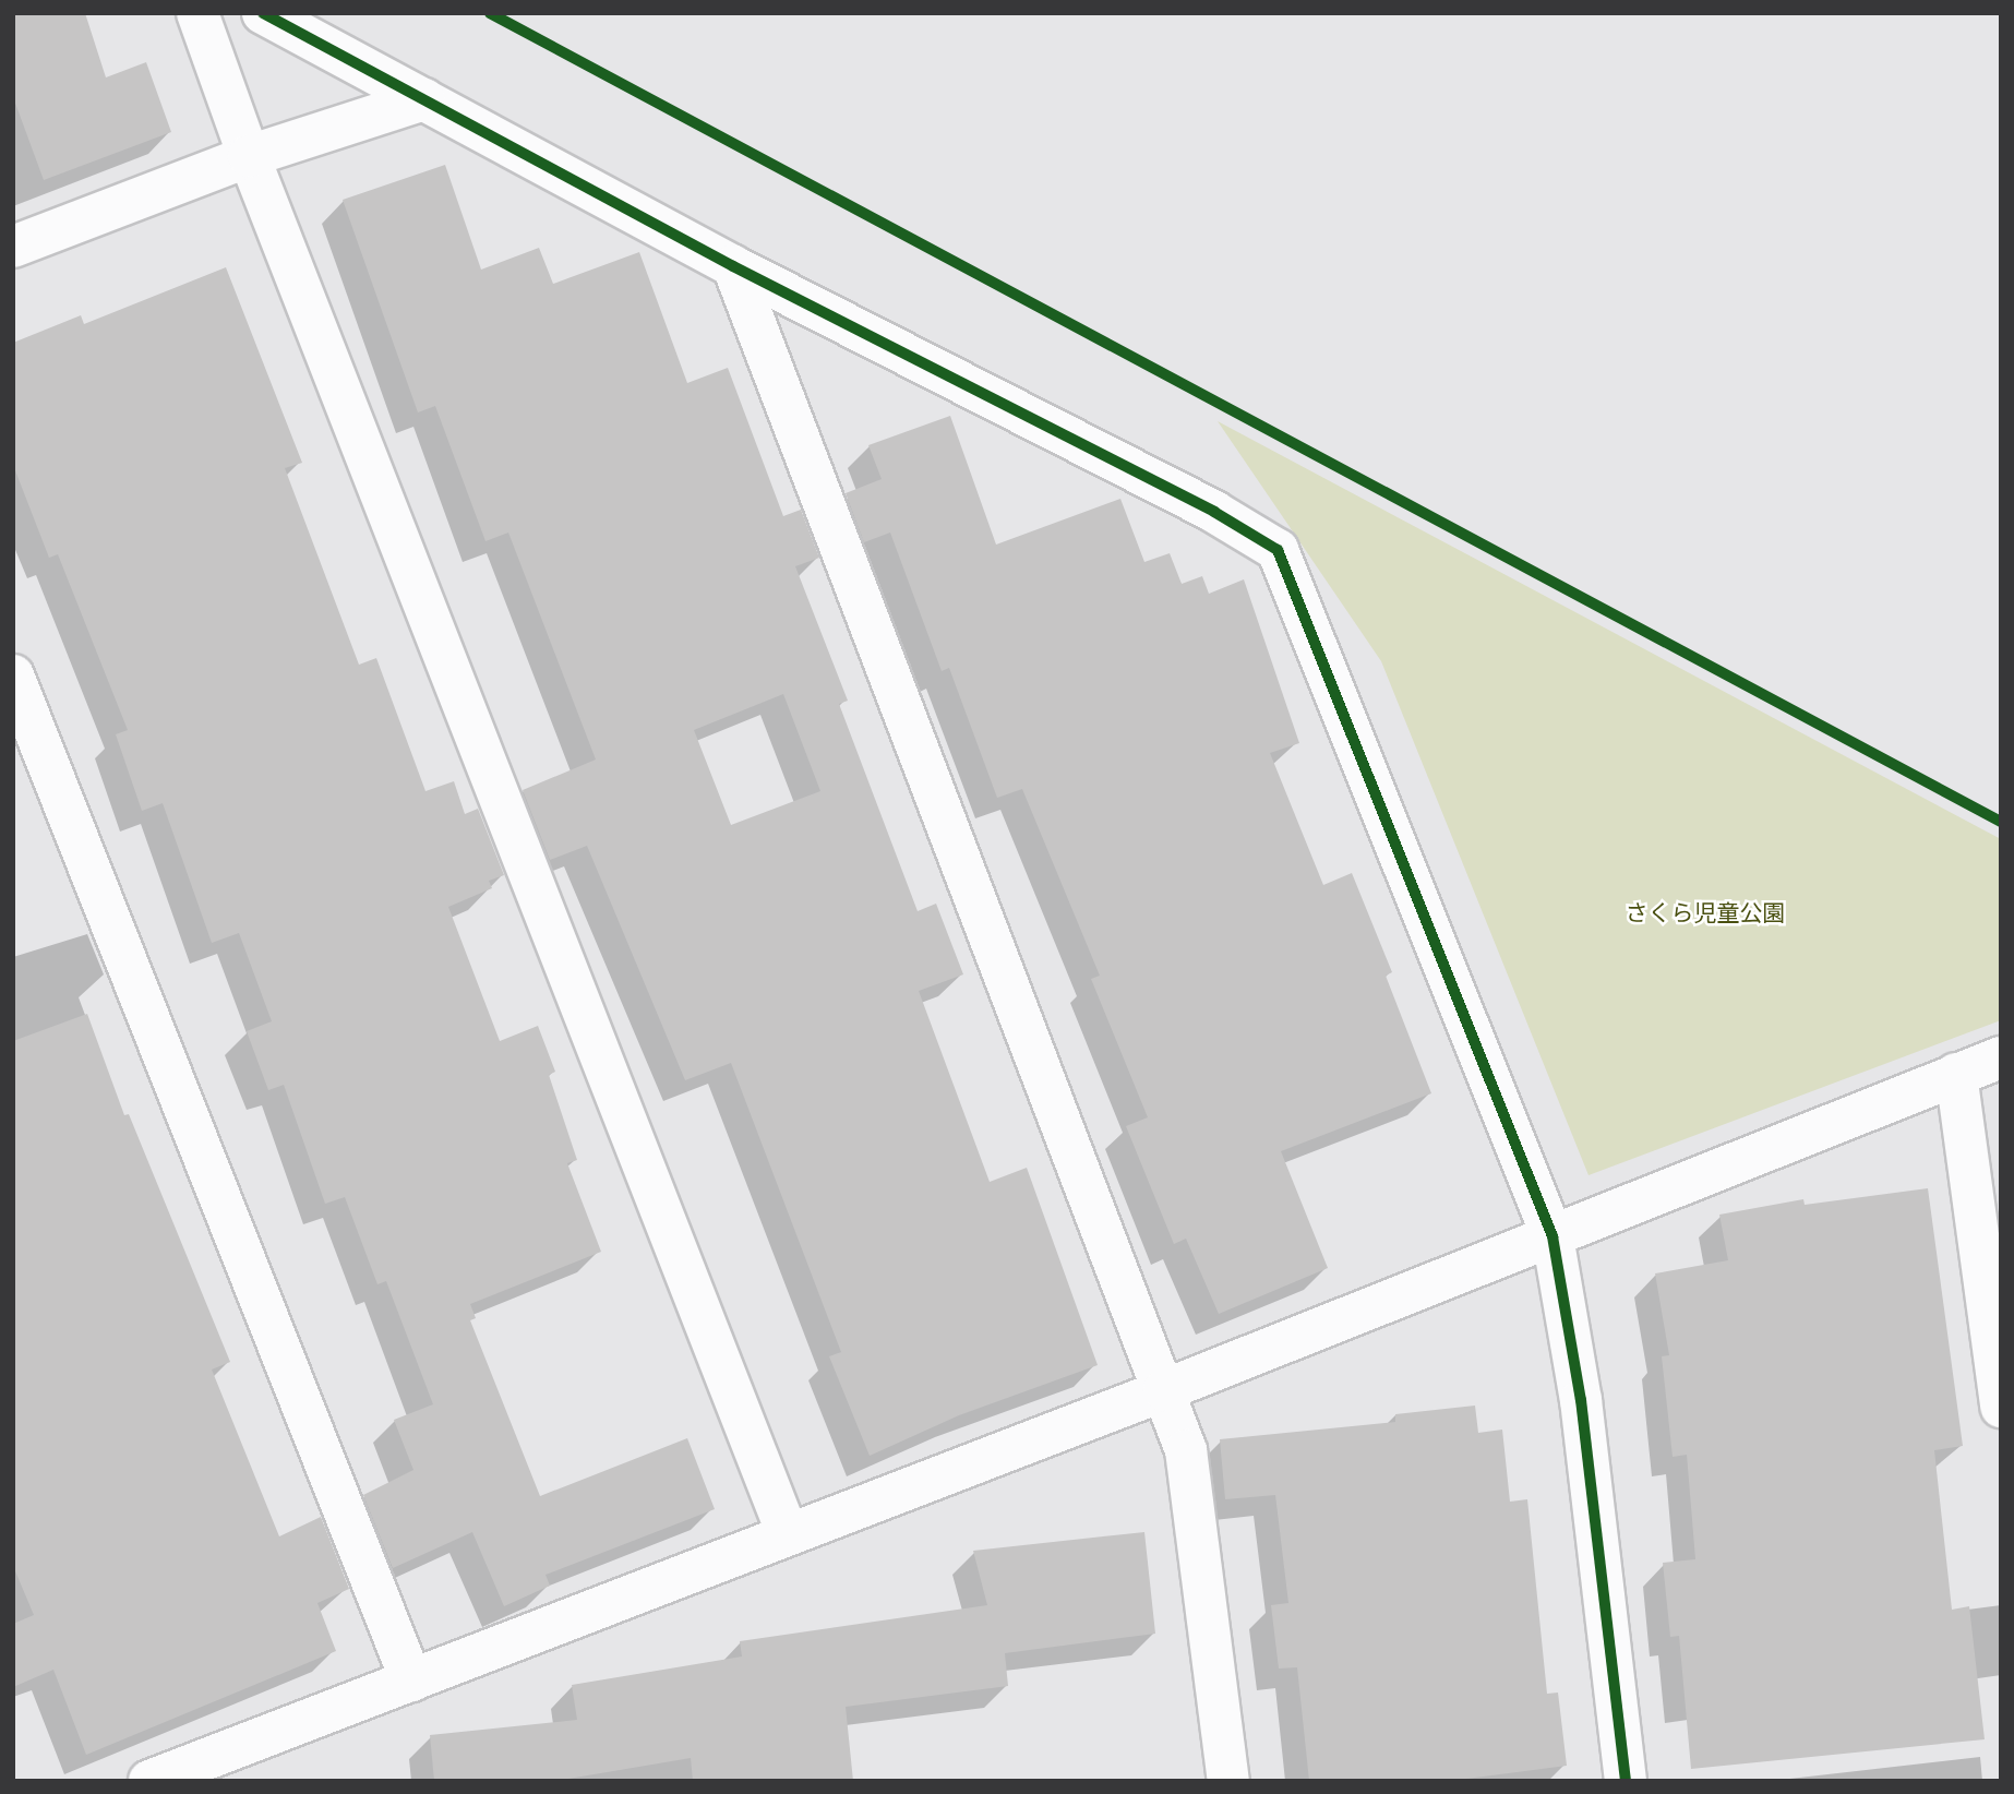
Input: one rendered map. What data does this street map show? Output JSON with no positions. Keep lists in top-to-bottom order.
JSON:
{
  "parks": ["さくら児童公園"]
}
